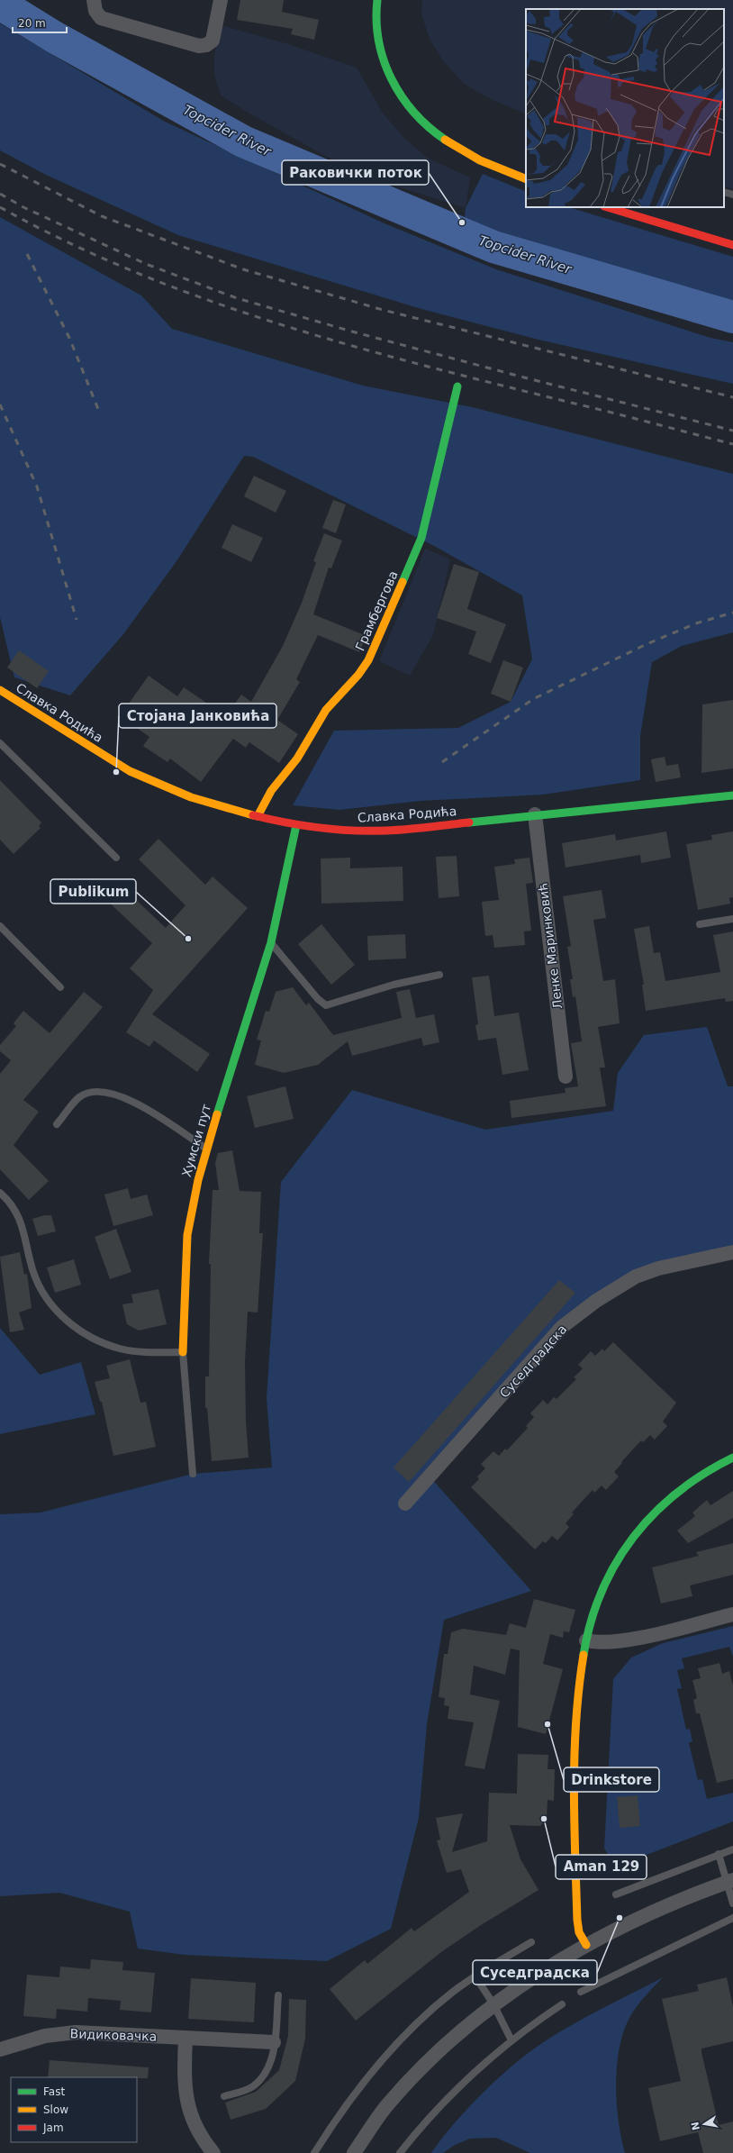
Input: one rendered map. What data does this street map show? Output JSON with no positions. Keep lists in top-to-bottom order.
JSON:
{
  "streets": {
    "street": [
      "Грамбергова",
      "Славка Родића",
      "Ленке Маринковић",
      "Хумски пут",
      "Суседградска",
      "Видиковачка"
    ]
  },
  "crossings": [
    ["Грамбергова", "Славка Родића"],
    ["Славка Родића", "Ленке Маринковић"],
    ["Славка Родића", "Хумски пут"]
  ],
  "water": ["Topcider River"],
  "places": [
    "Раковички поток",
    "Стојана Јанковића",
    "Publikum",
    "Drinkstore",
    "Aman 129",
    "Суседградска"
  ],
  "legend": ["Fast", "Slow", "Jam"],
  "scale_bar": "20 m",
  "north": "left"
}
